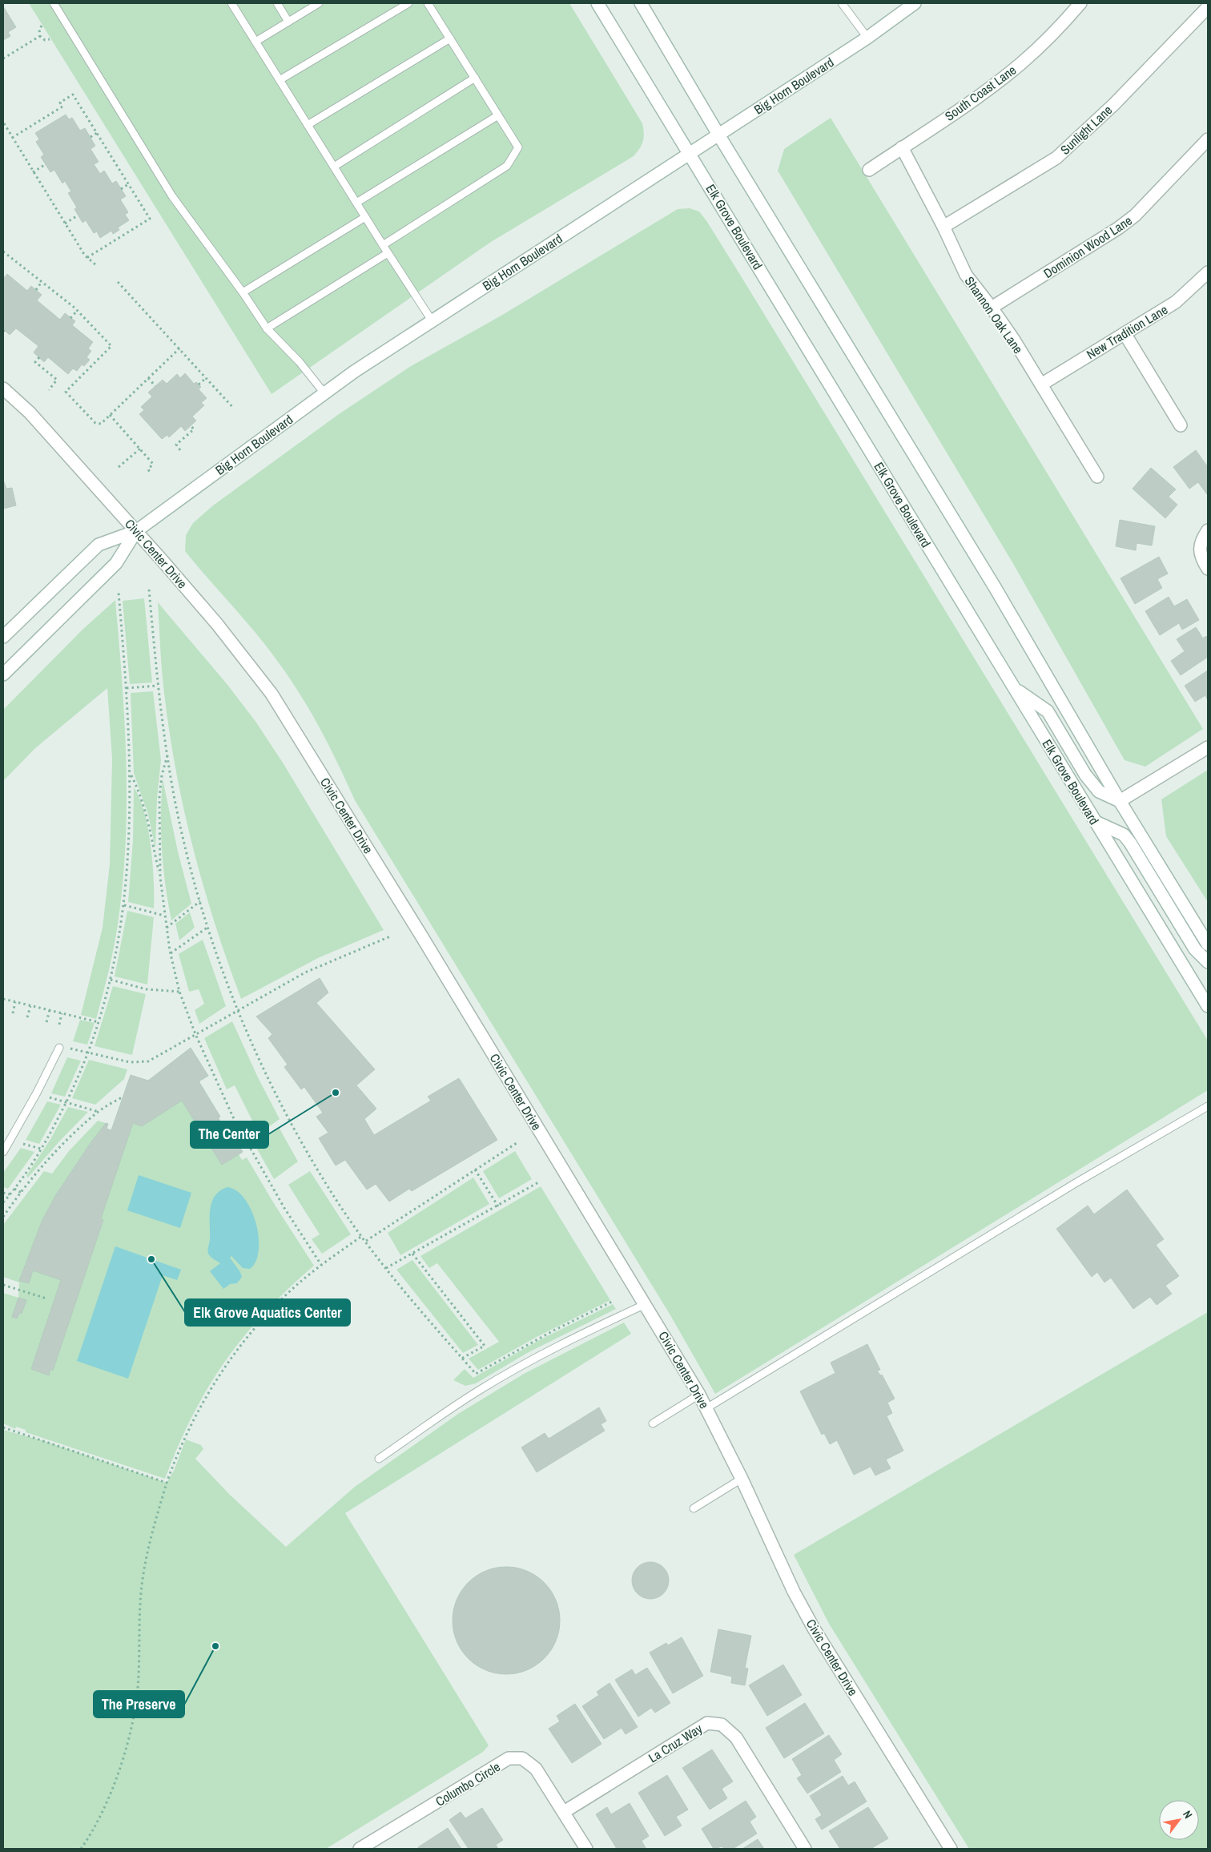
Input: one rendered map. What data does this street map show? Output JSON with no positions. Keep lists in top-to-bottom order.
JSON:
{
  "streets": {
    "street": [
      "Big Horn Boulevard",
      "South Coast Lane",
      "Sunlight Lane",
      "Elk Grove Boulevard",
      "Dominion Wood Lane",
      "Shannon Oak Lane",
      "New Tradition Lane",
      "Civic Center Drive",
      "La Cruz Way",
      "Columbo Circle"
    ]
  },
  "crossings": [
    ["Big Horn Boulevard", "Elk Grove Boulevard"],
    ["Big Horn Boulevard", "Civic Center Drive"],
    ["South Coast Lane", "Shannon Oak Lane"],
    ["Sunlight Lane", "Shannon Oak Lane"],
    ["Dominion Wood Lane", "Shannon Oak Lane"],
    ["Shannon Oak Lane", "New Tradition Lane"],
    ["La Cruz Way", "Columbo Circle"]
  ],
  "places": ["The Center", "Elk Grove Aquatics Center", "The Preserve"],
  "north": "top right"
}
